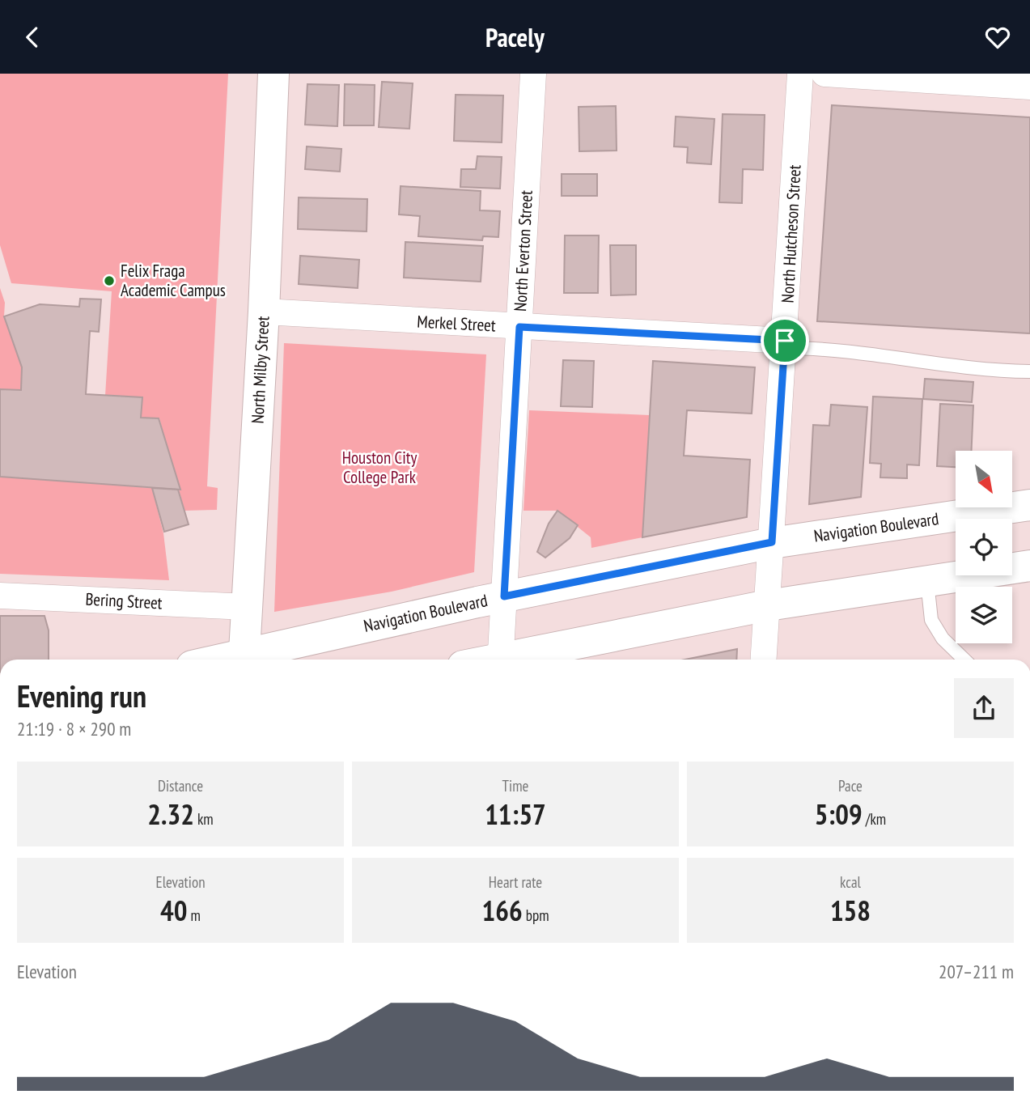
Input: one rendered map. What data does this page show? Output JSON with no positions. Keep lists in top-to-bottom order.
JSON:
{
  "streets": {
    "main road": ["North Milby Street", "Navigation Boulevard"],
    "street": [
      "North Hutcheson Street",
      "North Everton Street",
      "Merkel Street",
      "Bering Street"
    ]
  },
  "crossings": [
    ["North Hutcheson Street", "Merkel Street"],
    ["North Hutcheson Street", "Navigation Boulevard"],
    ["North Everton Street", "Merkel Street"],
    ["North Everton Street", "Navigation Boulevard"],
    ["Merkel Street", "North Milby Street"],
    ["North Milby Street", "Navigation Boulevard"],
    ["North Milby Street", "Bering Street"]
  ],
  "parks": ["Houston City College Park"],
  "places": ["Felix Fraga Academic Campus"],
  "north": "bottom right",
  "page": {
    "header": "Pacely",
    "heading": ["Evening run", "21:19 · 8 × 290 m"],
    "stats": [
      ["Distance", "2.32 km"],
      ["Time", "11:57"],
      ["Pace", "5:09 /km"],
      ["Elevation", "40 m"],
      ["Heart rate", "166 bpm"],
      ["kcal", "158"]
    ],
    "chart": ["Elevation", "207–211 m"]
  }
}
